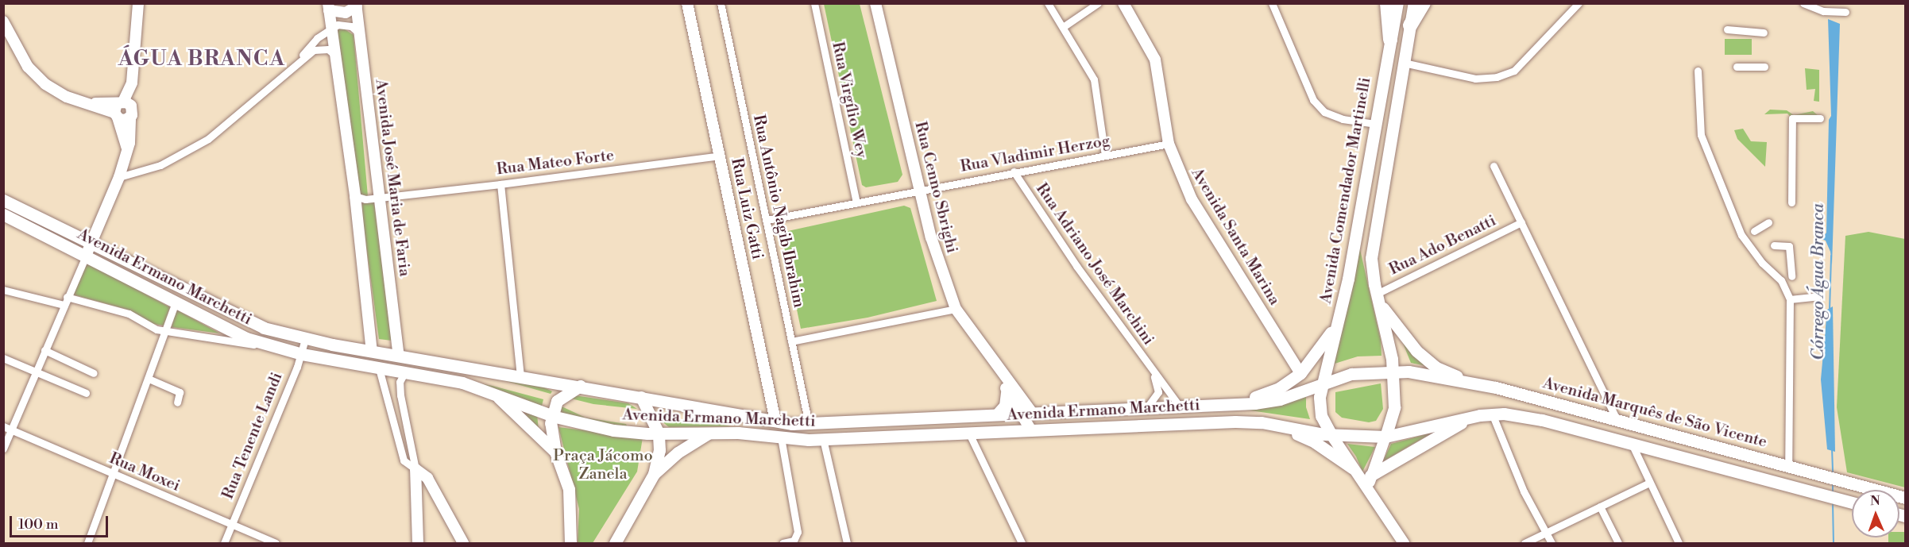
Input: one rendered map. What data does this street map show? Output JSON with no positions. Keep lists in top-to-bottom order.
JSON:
{
  "streets": {
    "main road": ["Avenida Comendador Martinelli", "Avenida Ermano Marchetti", "Avenida Marquês de São Vicente"],
    "street": [
      "Rua Virgílio Wey",
      "Rua Vladimir Herzog",
      "Rua Mateo Forte",
      "Avenida José Maria de Faria",
      "Rua Cenno Sbrighi",
      "Rua Luiz Gatti",
      "Rua Antônio Nagib Ibrahim",
      "Avenida Santa Marina",
      "Rua Ado Benatti",
      "Rua Adriano José Marchini",
      "Rua Tenente Landi",
      "Rua Moxei"
    ]
  },
  "crossings": [
    ["Rua Virgílio Wey", "Rua Vladimir Herzog"],
    ["Rua Vladimir Herzog", "Rua Cenno Sbrighi"],
    ["Rua Vladimir Herzog", "Rua Antônio Nagib Ibrahim"],
    ["Rua Vladimir Herzog", "Avenida Santa Marina"],
    ["Rua Vladimir Herzog", "Rua Adriano José Marchini"],
    ["Rua Mateo Forte", "Avenida José Maria de Faria"],
    ["Rua Mateo Forte", "Rua Luiz Gatti"],
    ["Avenida José Maria de Faria", "Avenida Ermano Marchetti"],
    ["Rua Cenno Sbrighi", "Avenida Ermano Marchetti"],
    ["Avenida Comendador Martinelli", "Avenida Ermano Marchetti"],
    ["Rua Luiz Gatti", "Avenida Ermano Marchetti"],
    ["Rua Antônio Nagib Ibrahim", "Avenida Ermano Marchetti"],
    ["Rua Adriano José Marchini", "Avenida Ermano Marchetti"],
    ["Avenida Ermano Marchetti", "Avenida Marquês de São Vicente"],
    ["Avenida Ermano Marchetti", "Rua Tenente Landi"],
    ["Rua Tenente Landi", "Rua Moxei"]
  ],
  "districts": ["ÁGUA BRANCA"],
  "water": ["Córrego Água Branca"],
  "parks": ["Praça Jácomo Zanela"],
  "scale_bar": "100 m",
  "north": "top"
}
